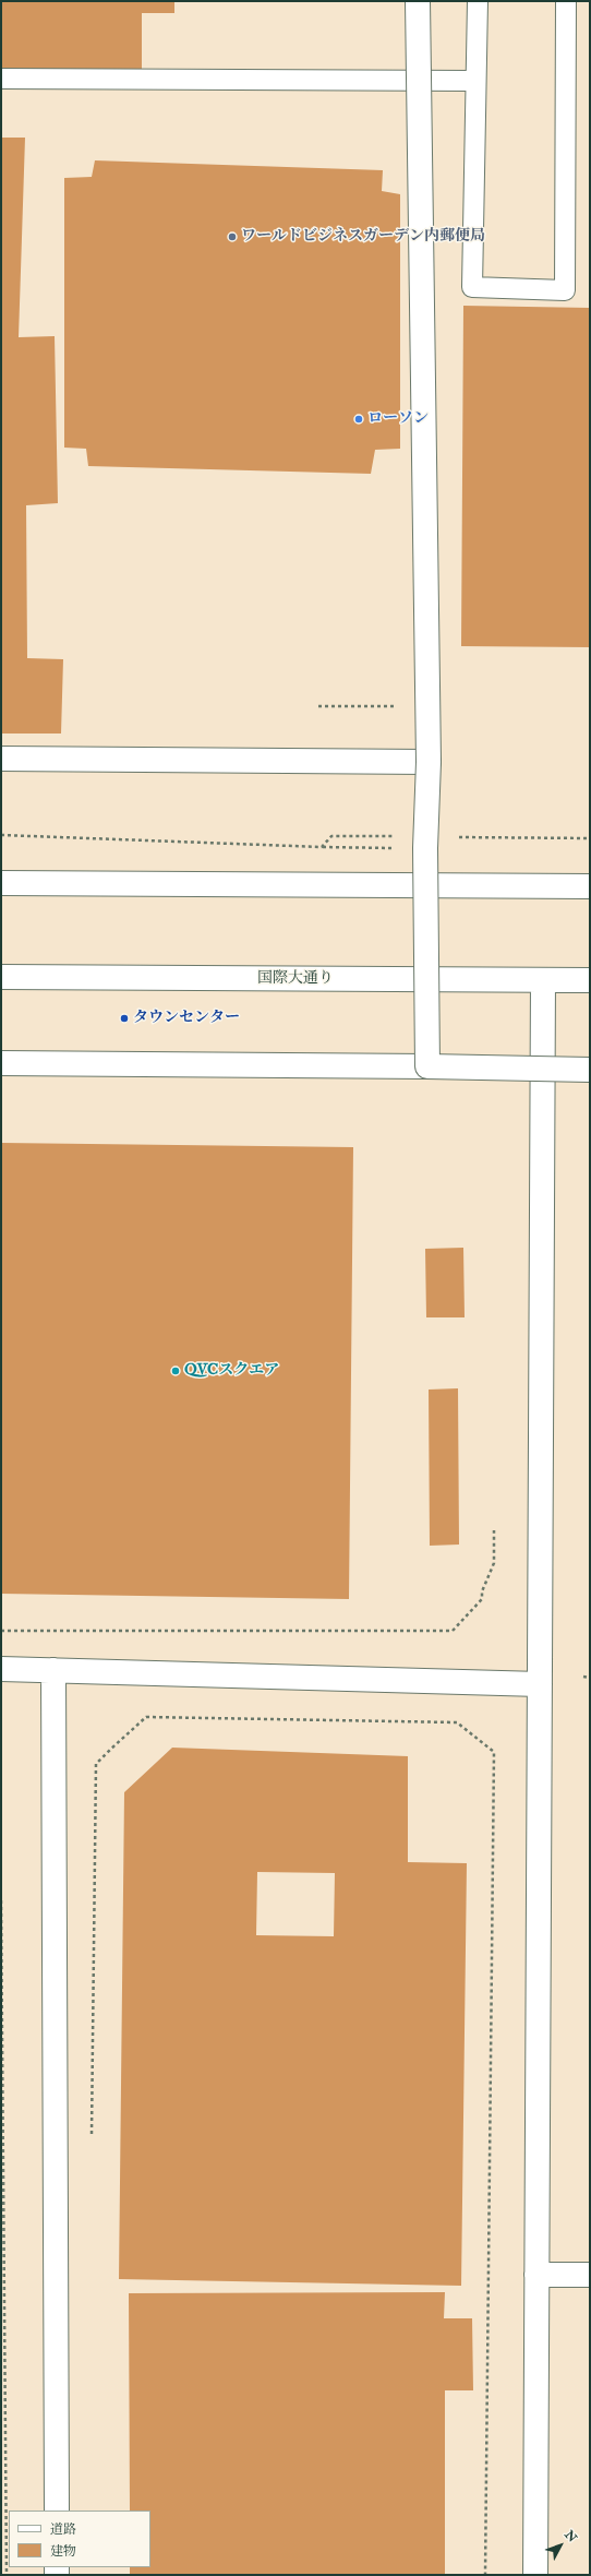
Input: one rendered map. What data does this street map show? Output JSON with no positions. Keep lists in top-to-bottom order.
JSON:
{
  "streets": {
    "street": ["国際大通り"]
  },
  "places": [
    "ワールドビジネスガーデン内郵便局",
    "ローソン",
    "タウンセンター",
    "QVCスクエア"
  ],
  "legend": ["道路", "建物"],
  "north": "top right"
}
